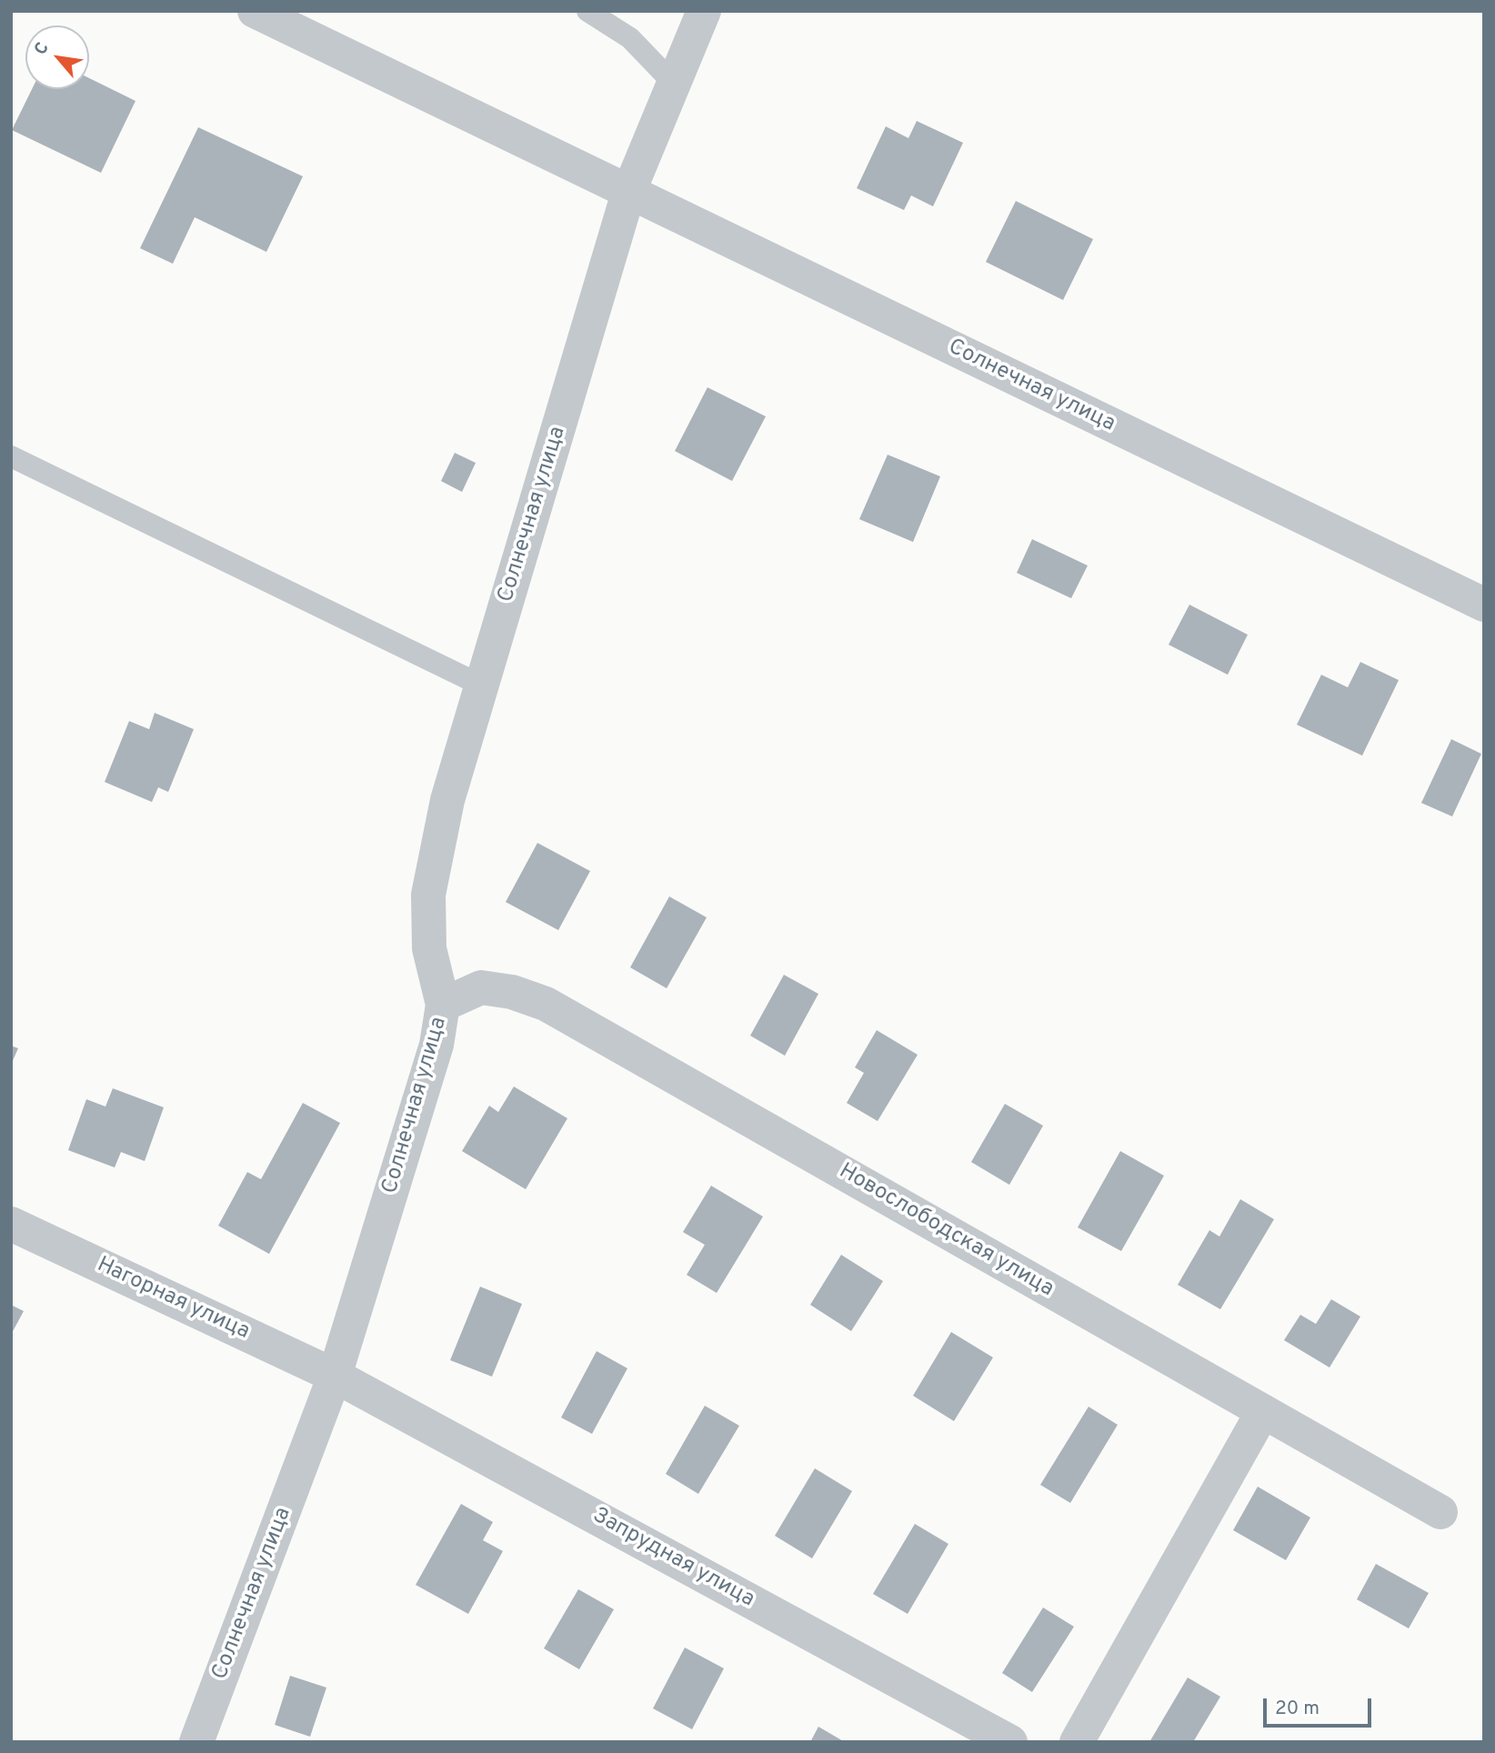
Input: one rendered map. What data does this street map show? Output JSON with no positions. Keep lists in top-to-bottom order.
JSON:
{
  "streets": {
    "street": [
      "Солнечная улица",
      "Новослободская улица",
      "Нагорная улица",
      "Запрудная улица"
    ]
  },
  "crossings": [
    ["Солнечная улица", "Новослободская улица"],
    ["Солнечная улица", "Нагорная улица"],
    ["Солнечная улица", "Запрудная улица"],
    ["Нагорная улица", "Запрудная улица"]
  ],
  "scale_bar": "20 m",
  "north": "top left"
}
